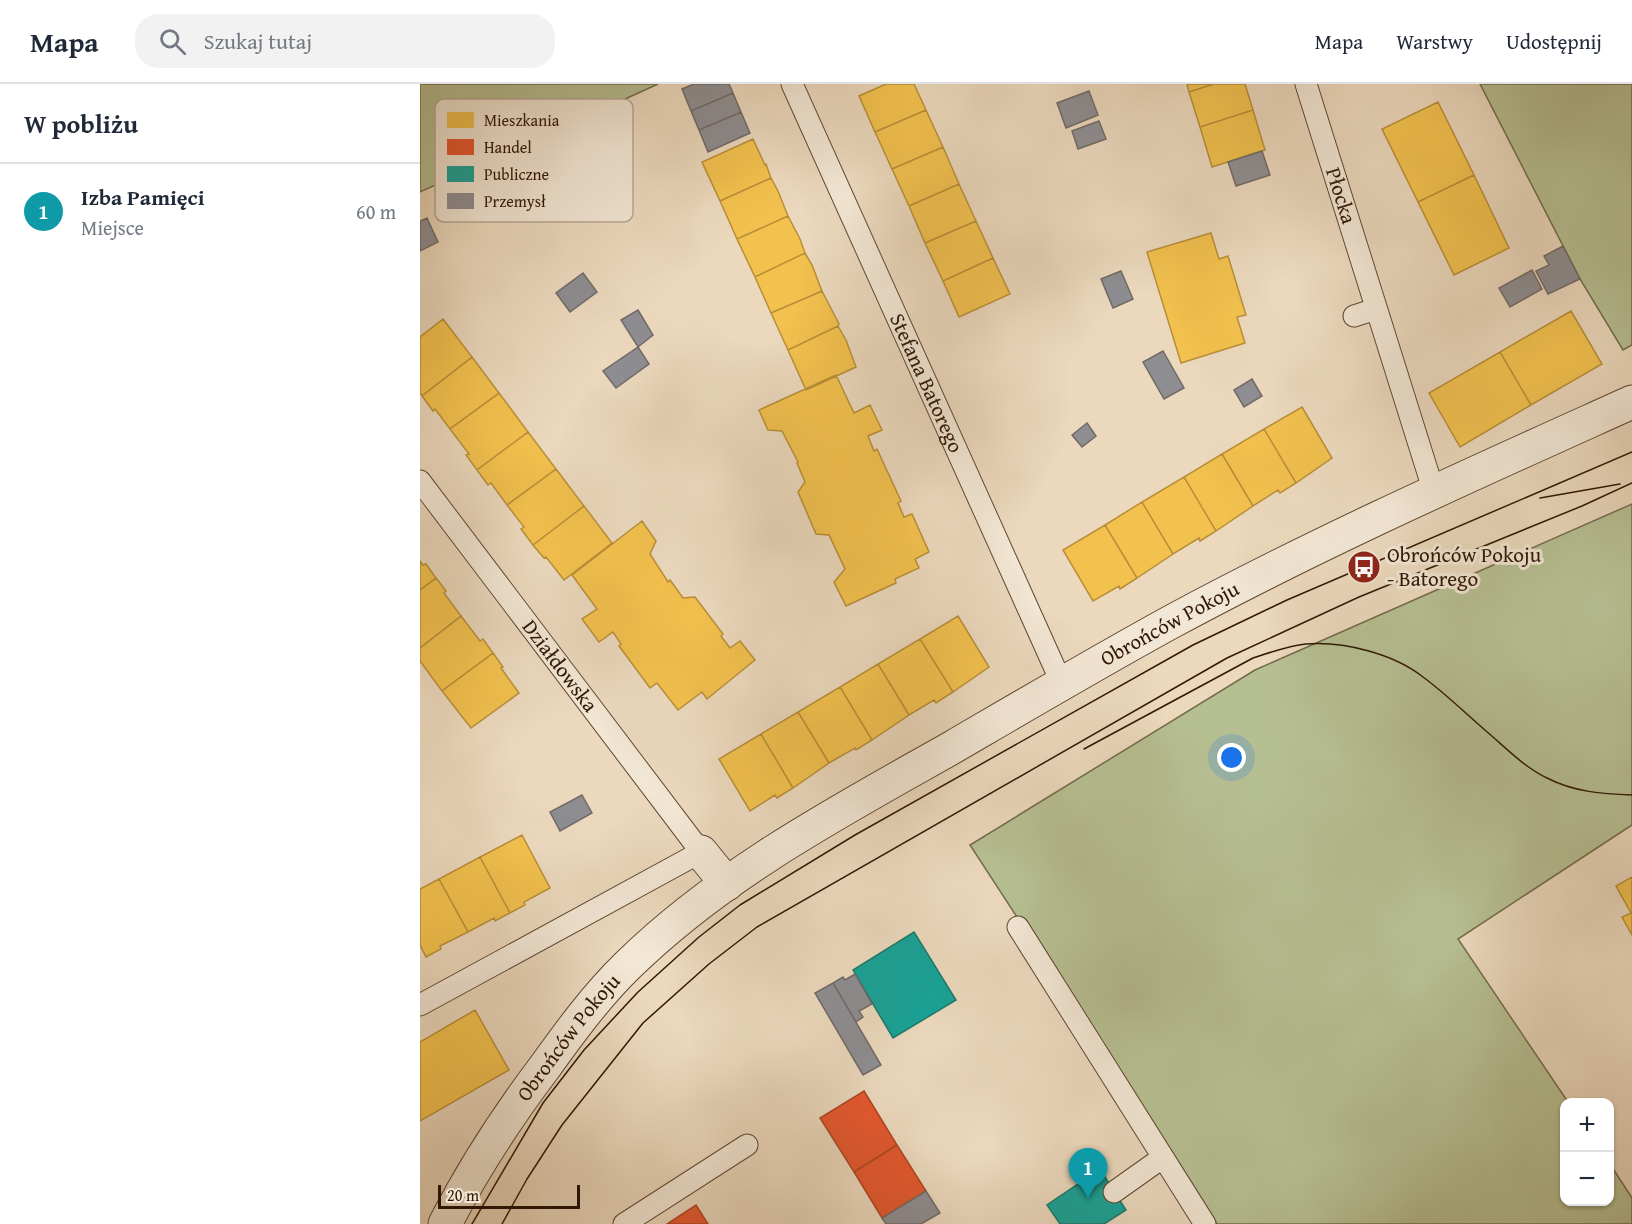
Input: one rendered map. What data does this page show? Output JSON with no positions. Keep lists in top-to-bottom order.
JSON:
{
  "streets": {
    "street": ["Obrońców Pokoju"],
    "lane": ["Płocka", "Stefana Batorego", "Działdowska"]
  },
  "crossings": [
    ["Płocka", "Obrońców Pokoju"],
    ["Stefana Batorego", "Obrońców Pokoju"]
  ],
  "places": {
    "bus stop": ["Obrońców Pokoju - Batorego"]
  },
  "legend": [
    "Mieszkania",
    "Handel",
    "Publiczne",
    "Przemysł"
  ],
  "scale_bar": "20 m",
  "page": {
    "header": "Mapa",
    "search": "Szukaj tutaj",
    "nav": ["Mapa", "Warstwy", "Udostępnij"],
    "heading": "W pobliżu",
    "list": [
      {
        "mark": "1",
        "name": "Izba Pamięci",
        "note": "Miejsce",
        "value": "60 m"
      }
    ],
    "map_buttons": ["+", "−"],
    "pins": "1",
    "scale": "20 m"
  }
}
